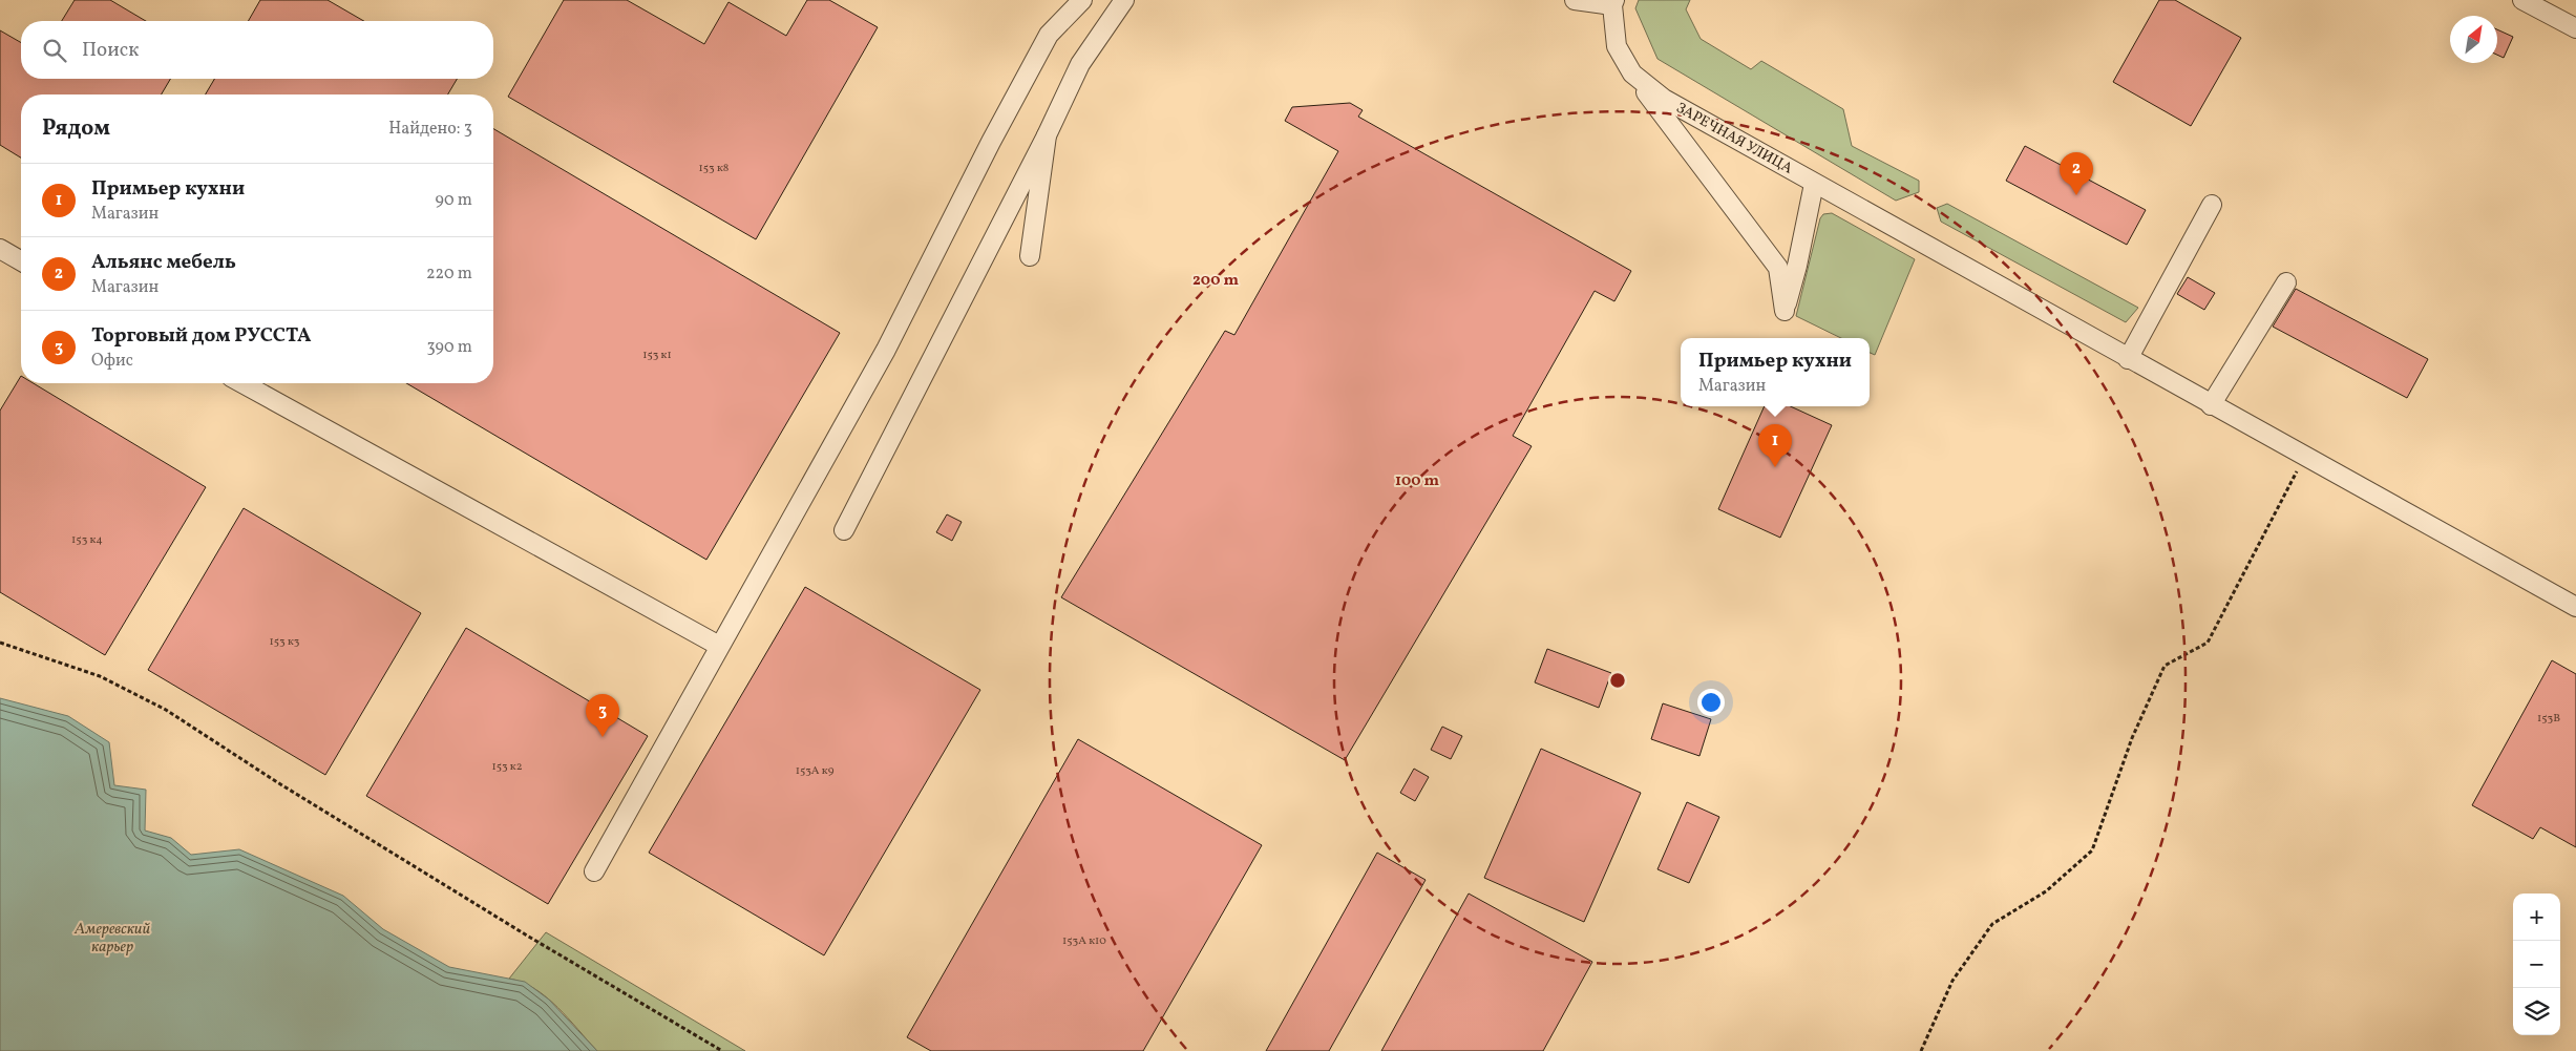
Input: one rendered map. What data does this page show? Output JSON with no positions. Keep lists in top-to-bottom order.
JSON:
{
  "streets": {
    "street": ["ЗАРЕЧНАЯ УЛИЦА"]
  },
  "water": ["Амеревский карьер"],
  "house_numbers": [
    "153 к8",
    "153 к1",
    "153 к4",
    "153 к3",
    "153В",
    "153 к2",
    "153А к9",
    "153А к10"
  ],
  "north": "top right",
  "page": {
    "search": "Поиск",
    "heading": ["Рядом", "Найдено: 3"],
    "pins": ["2", "1", "3"],
    "list": [
      {
        "mark": "1",
        "name": "Примьер кухни",
        "note": "Магазин",
        "value": "90 m"
      },
      {
        "mark": "2",
        "name": "Альянс мебель",
        "note": "Магазин",
        "value": "220 m"
      },
      {
        "mark": "3",
        "name": "Торговый дом РУССТА",
        "note": "Офис",
        "value": "390 m"
      }
    ],
    "popup": ["Примьер кухни", "Магазин"],
    "map_buttons": ["+", "−"]
  },
  "rings": ["200 m", "100 m"]
}
